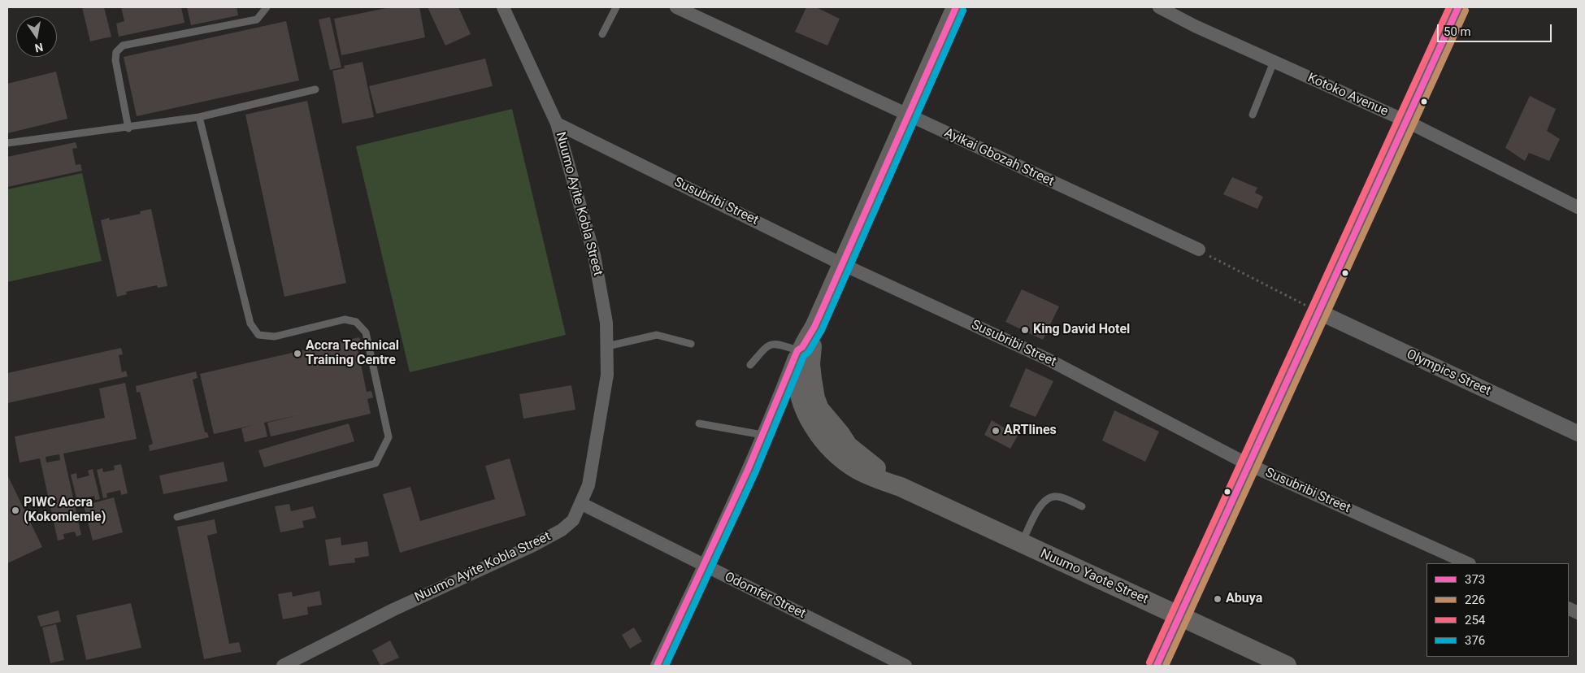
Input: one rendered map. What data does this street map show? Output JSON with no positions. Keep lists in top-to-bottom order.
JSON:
{
  "streets": {
    "main road": ["Nuumo Yaote Street"],
    "street": [
      "Kotoko Avenue",
      "Ayikai Gbozah Street",
      "Susubribi Street",
      "Nuumo Ayite Kobla Street",
      "Olympics Street",
      "Odomfer Street"
    ]
  },
  "crossings": [
    ["Susubribi Street", "Nuumo Ayite Kobla Street"],
    ["Nuumo Ayite Kobla Street", "Odomfer Street"]
  ],
  "places": [
    "King David Hotel",
    "Accra Technical Training Centre",
    "ARTlines",
    "PIWC Accra (Kokomlemle)",
    "Abuya"
  ],
  "lines": [
    "transit line 373",
    "transit line 254",
    "transit line 226",
    "transit line 376"
  ],
  "legend": [
    "373",
    "226",
    "254",
    "376"
  ],
  "scale_bar": "50 m",
  "north": "bottom"
}
